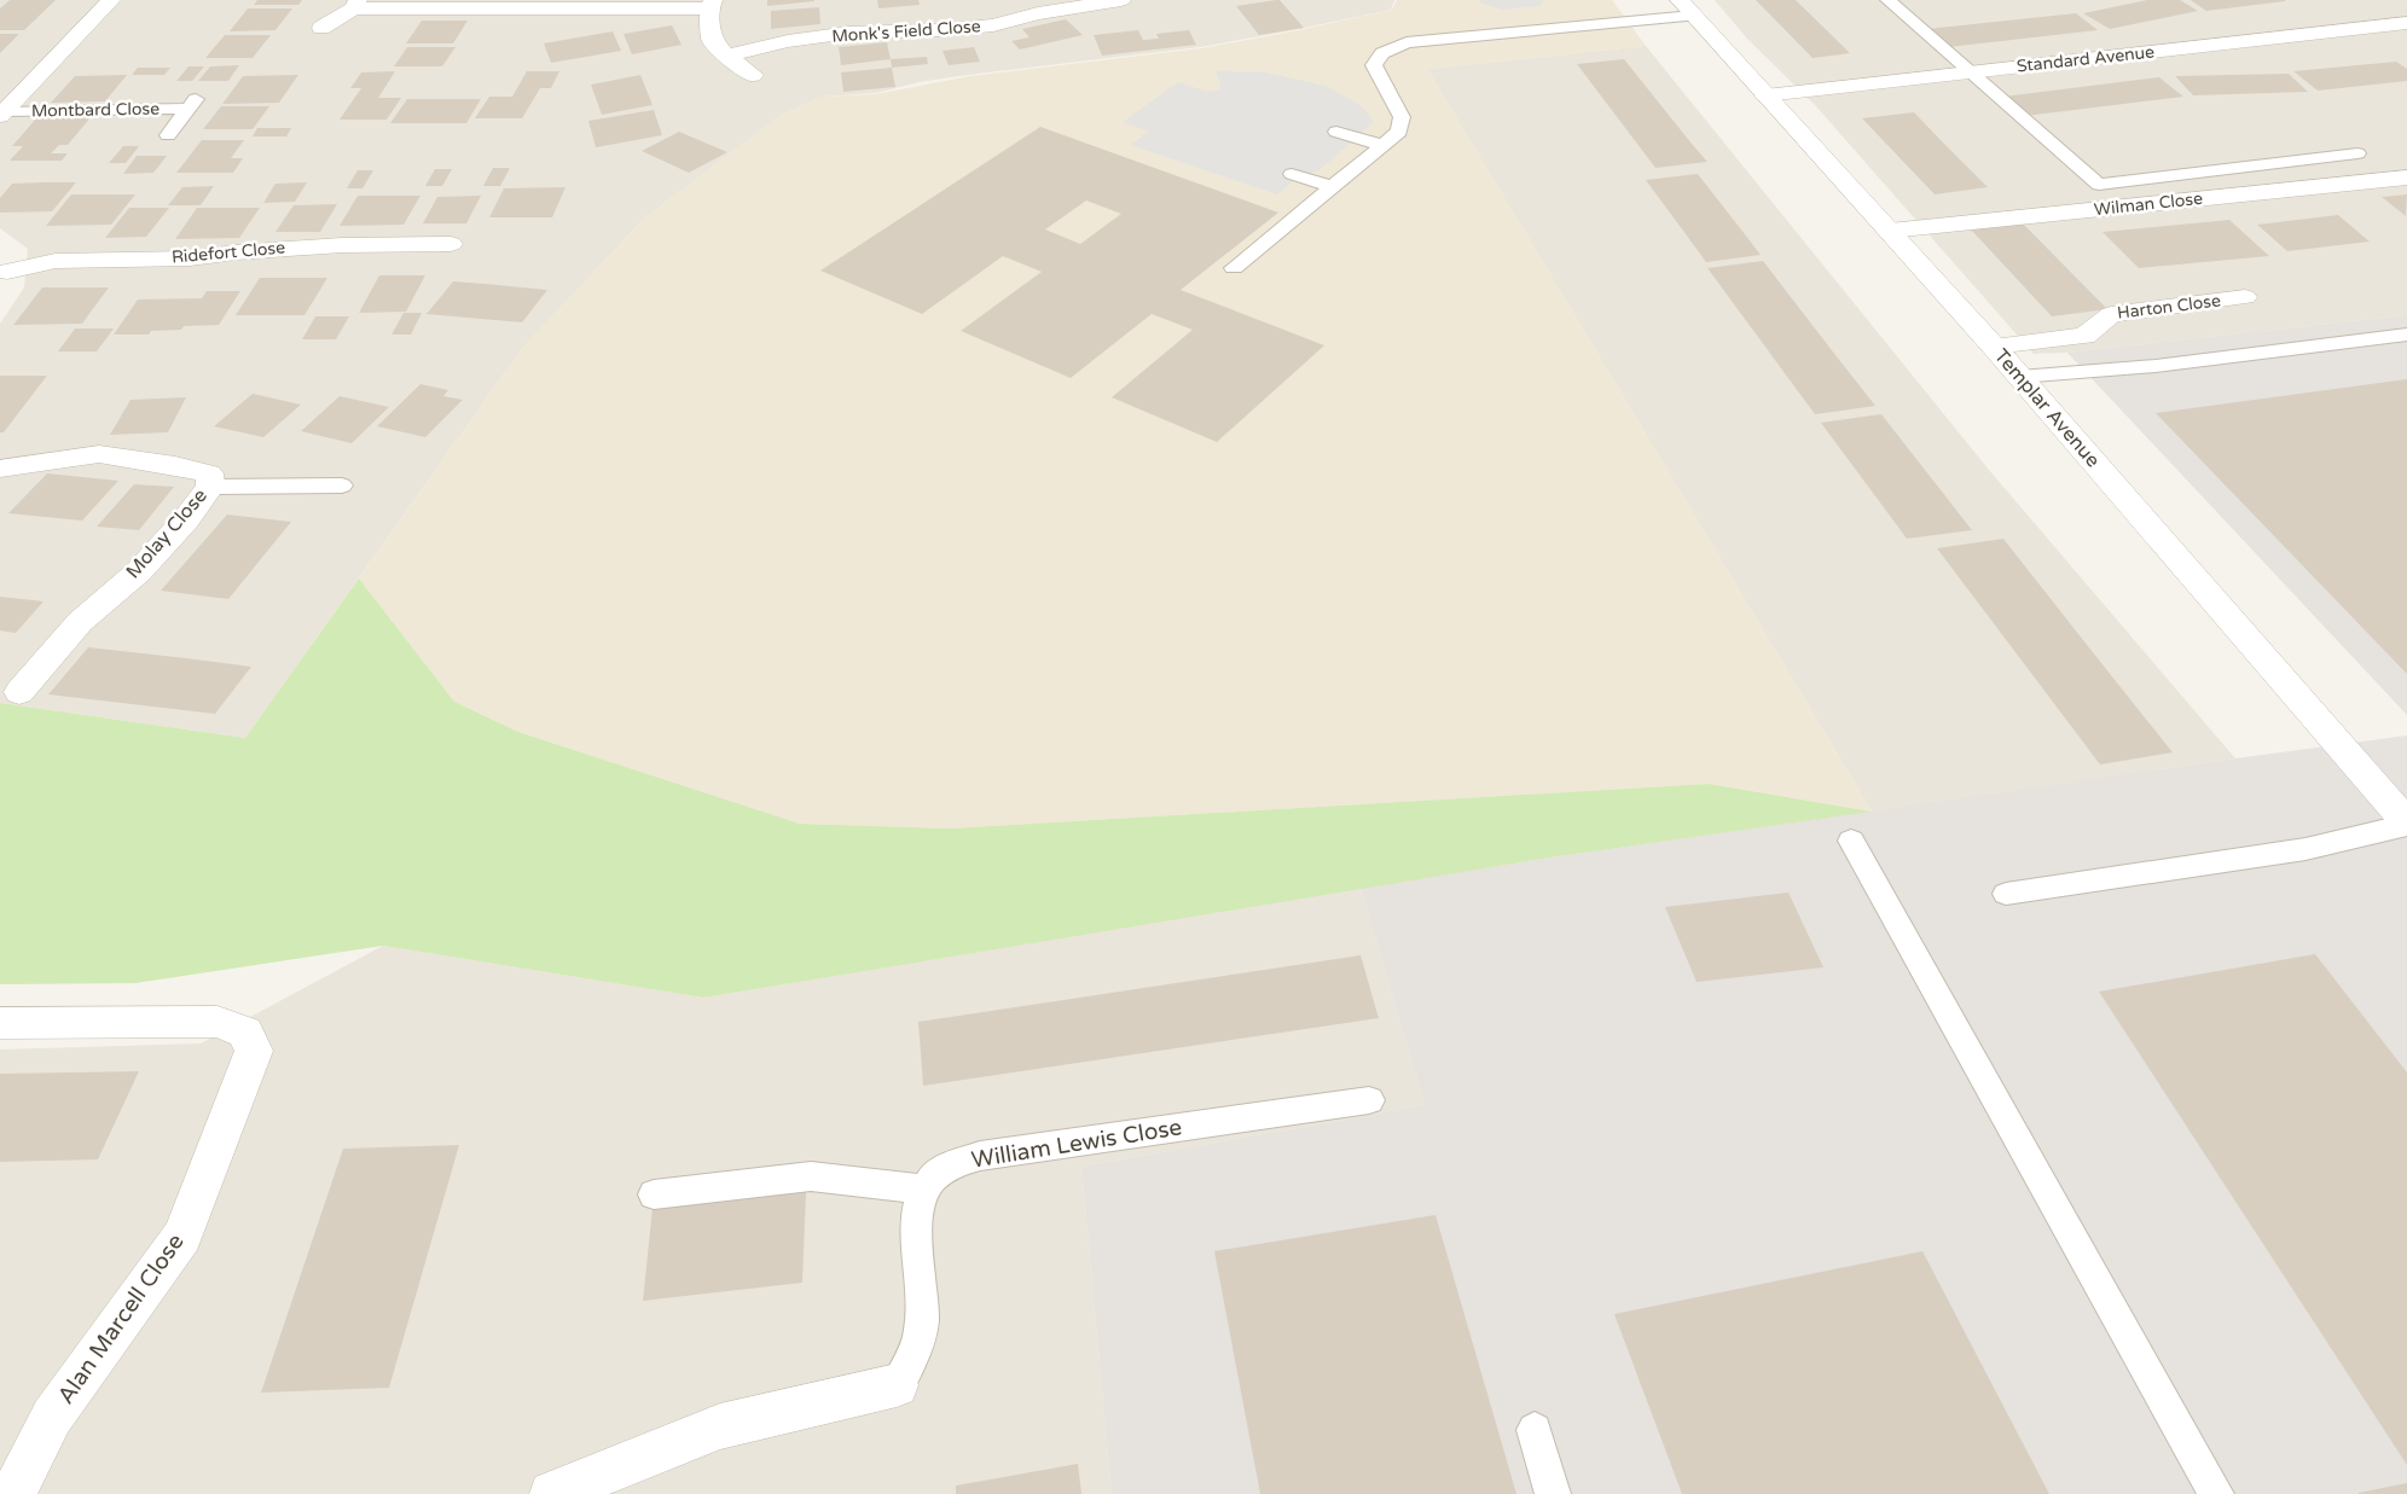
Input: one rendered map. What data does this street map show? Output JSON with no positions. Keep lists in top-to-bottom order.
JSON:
{
  "streets": {
    "street": [
      "Monk's Field Close",
      "Standard Avenue",
      "Wilman Close",
      "Ridefort Close",
      "Harton Close",
      "Templar Avenue",
      "Molay Close",
      "Alan Marcell Close"
    ],
    "lane": ["Montbard Close", "William Lewis Close"]
  },
  "crossings": [
    ["Standard Avenue", "Templar Avenue"],
    ["Wilman Close", "Templar Avenue"],
    ["Harton Close", "Templar Avenue"]
  ]
}
